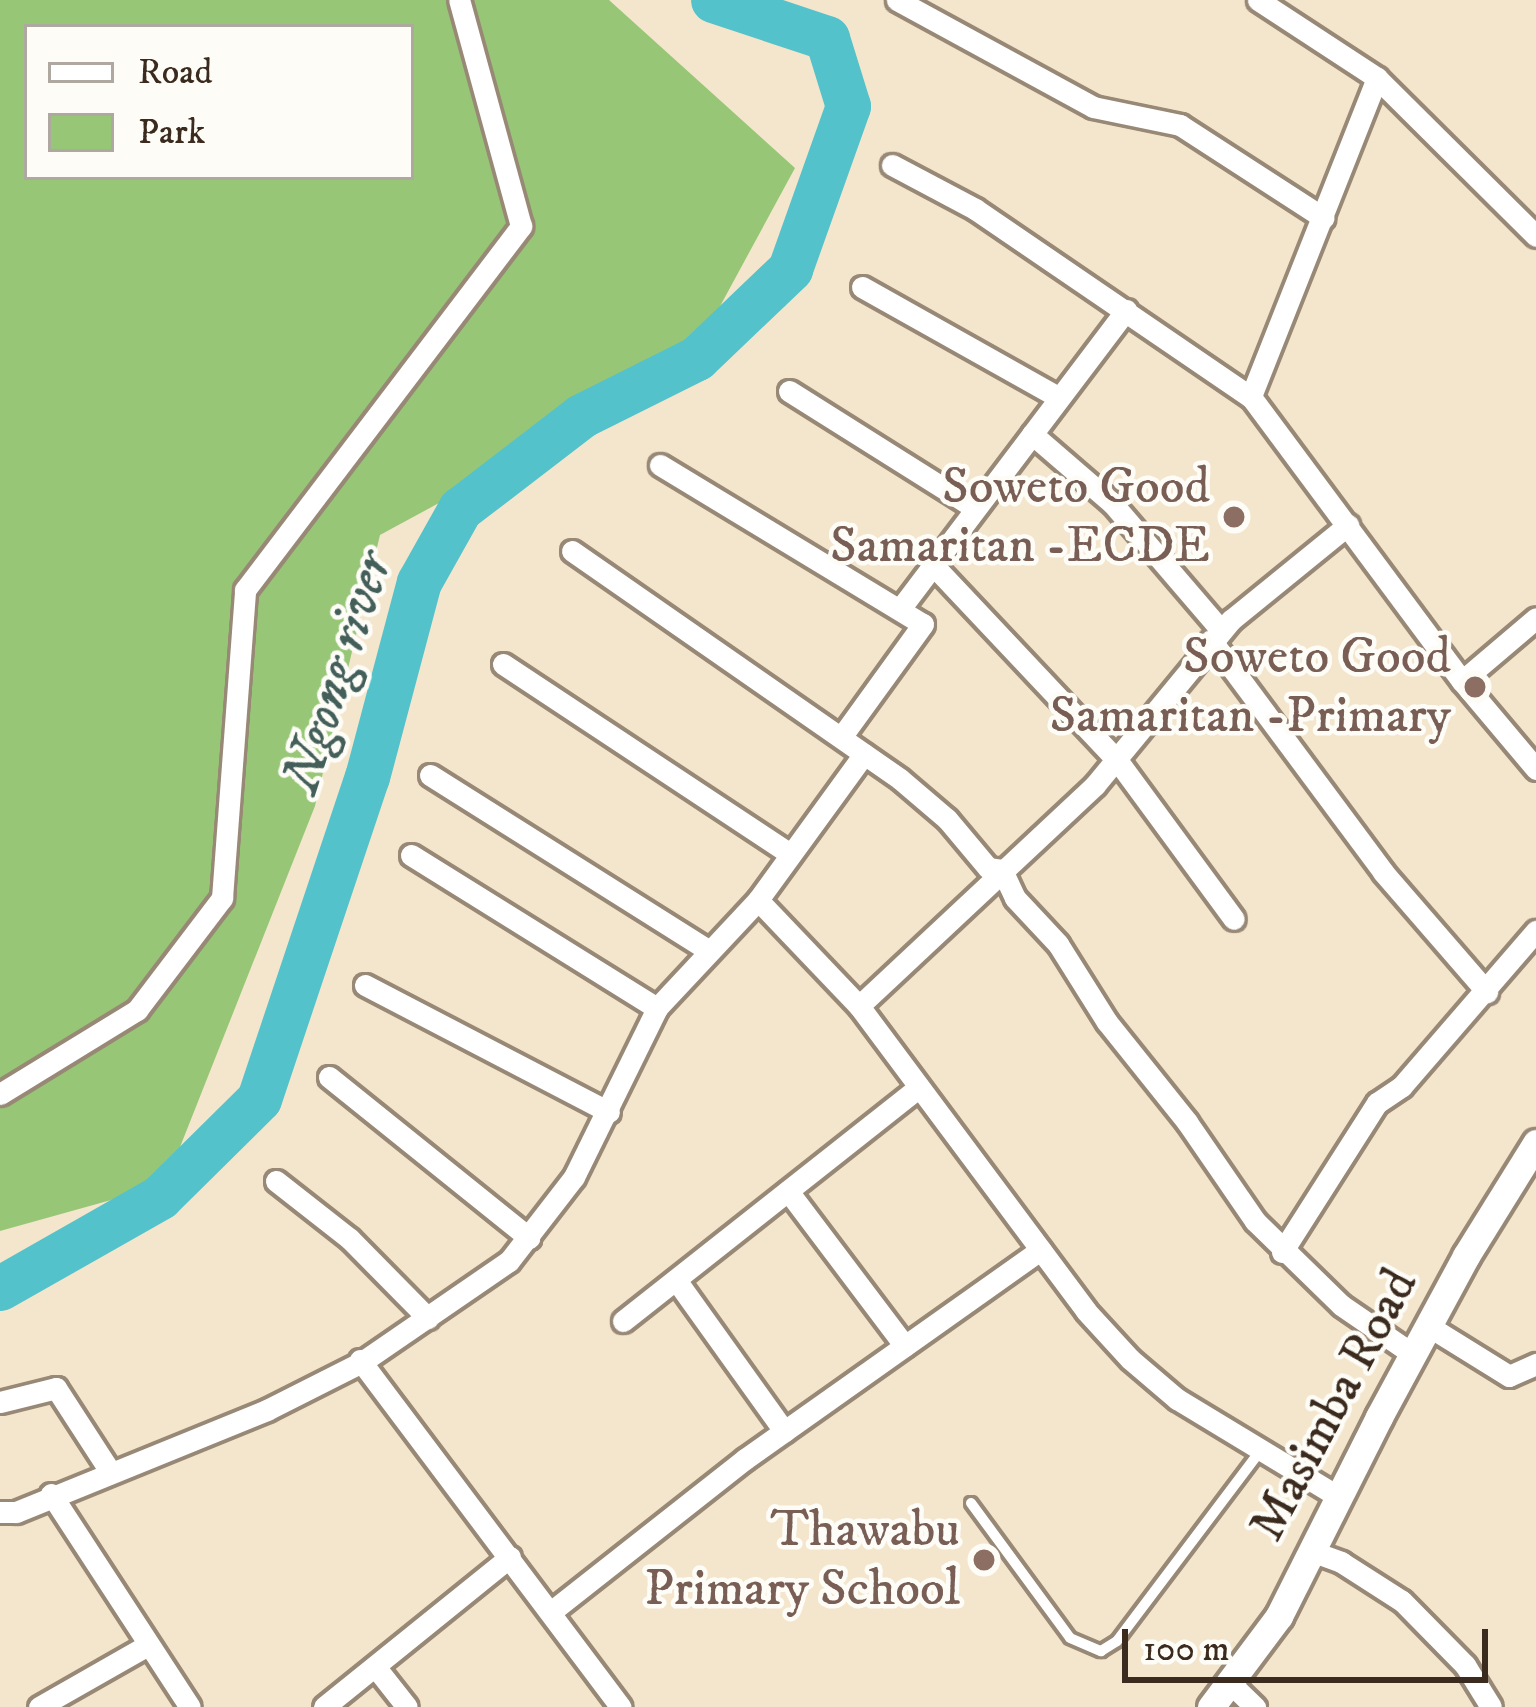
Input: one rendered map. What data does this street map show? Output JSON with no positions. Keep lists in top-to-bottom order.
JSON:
{
  "streets": {
    "street": ["Masimba Road"]
  },
  "water": ["Ngong river"],
  "places": ["Soweto Good Samaritan -ECDE", "Soweto Good Samaritan -Primary", "Thawabu Primary School"],
  "legend": ["Road", "Park"],
  "scale_bar": "100 m"
}
